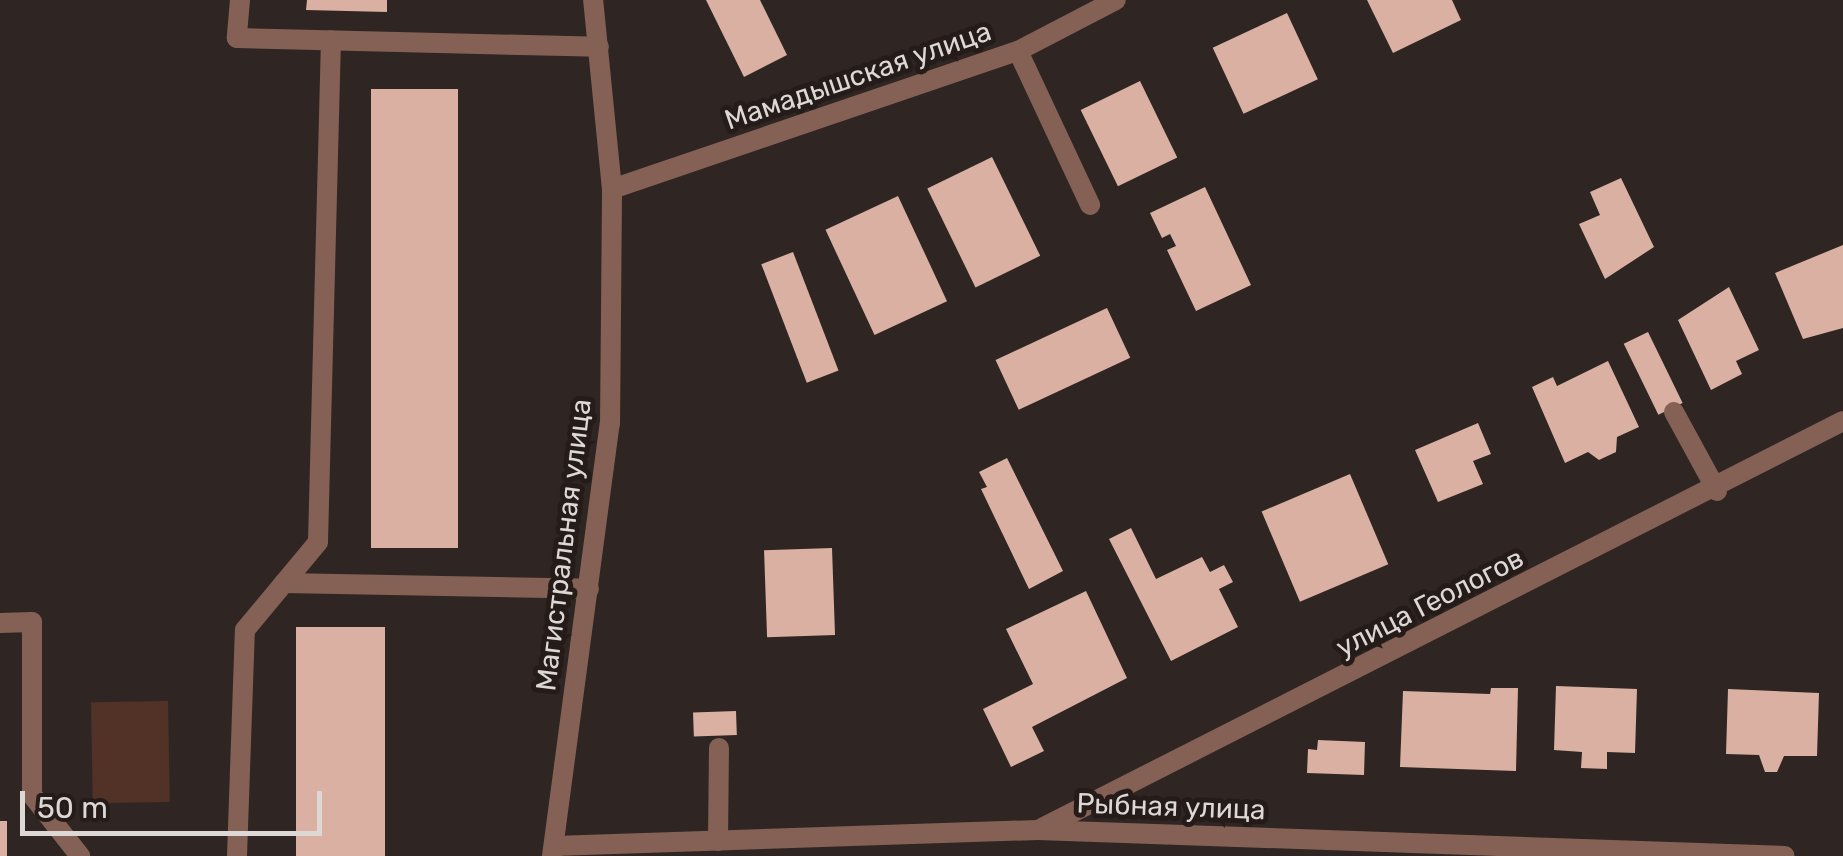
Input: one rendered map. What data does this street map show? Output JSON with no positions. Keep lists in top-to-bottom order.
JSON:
{
  "streets": {
    "street": [
      "Мамадышская улица",
      "Магистральная улица",
      "улица Геологов",
      "Рыбная улица"
    ]
  },
  "crossings": [
    ["Мамадышская улица", "Магистральная улица"],
    ["Магистральная улица", "Рыбная улица"],
    ["улица Геологов", "Рыбная улица"]
  ],
  "scale_bar": "50 m"
}
